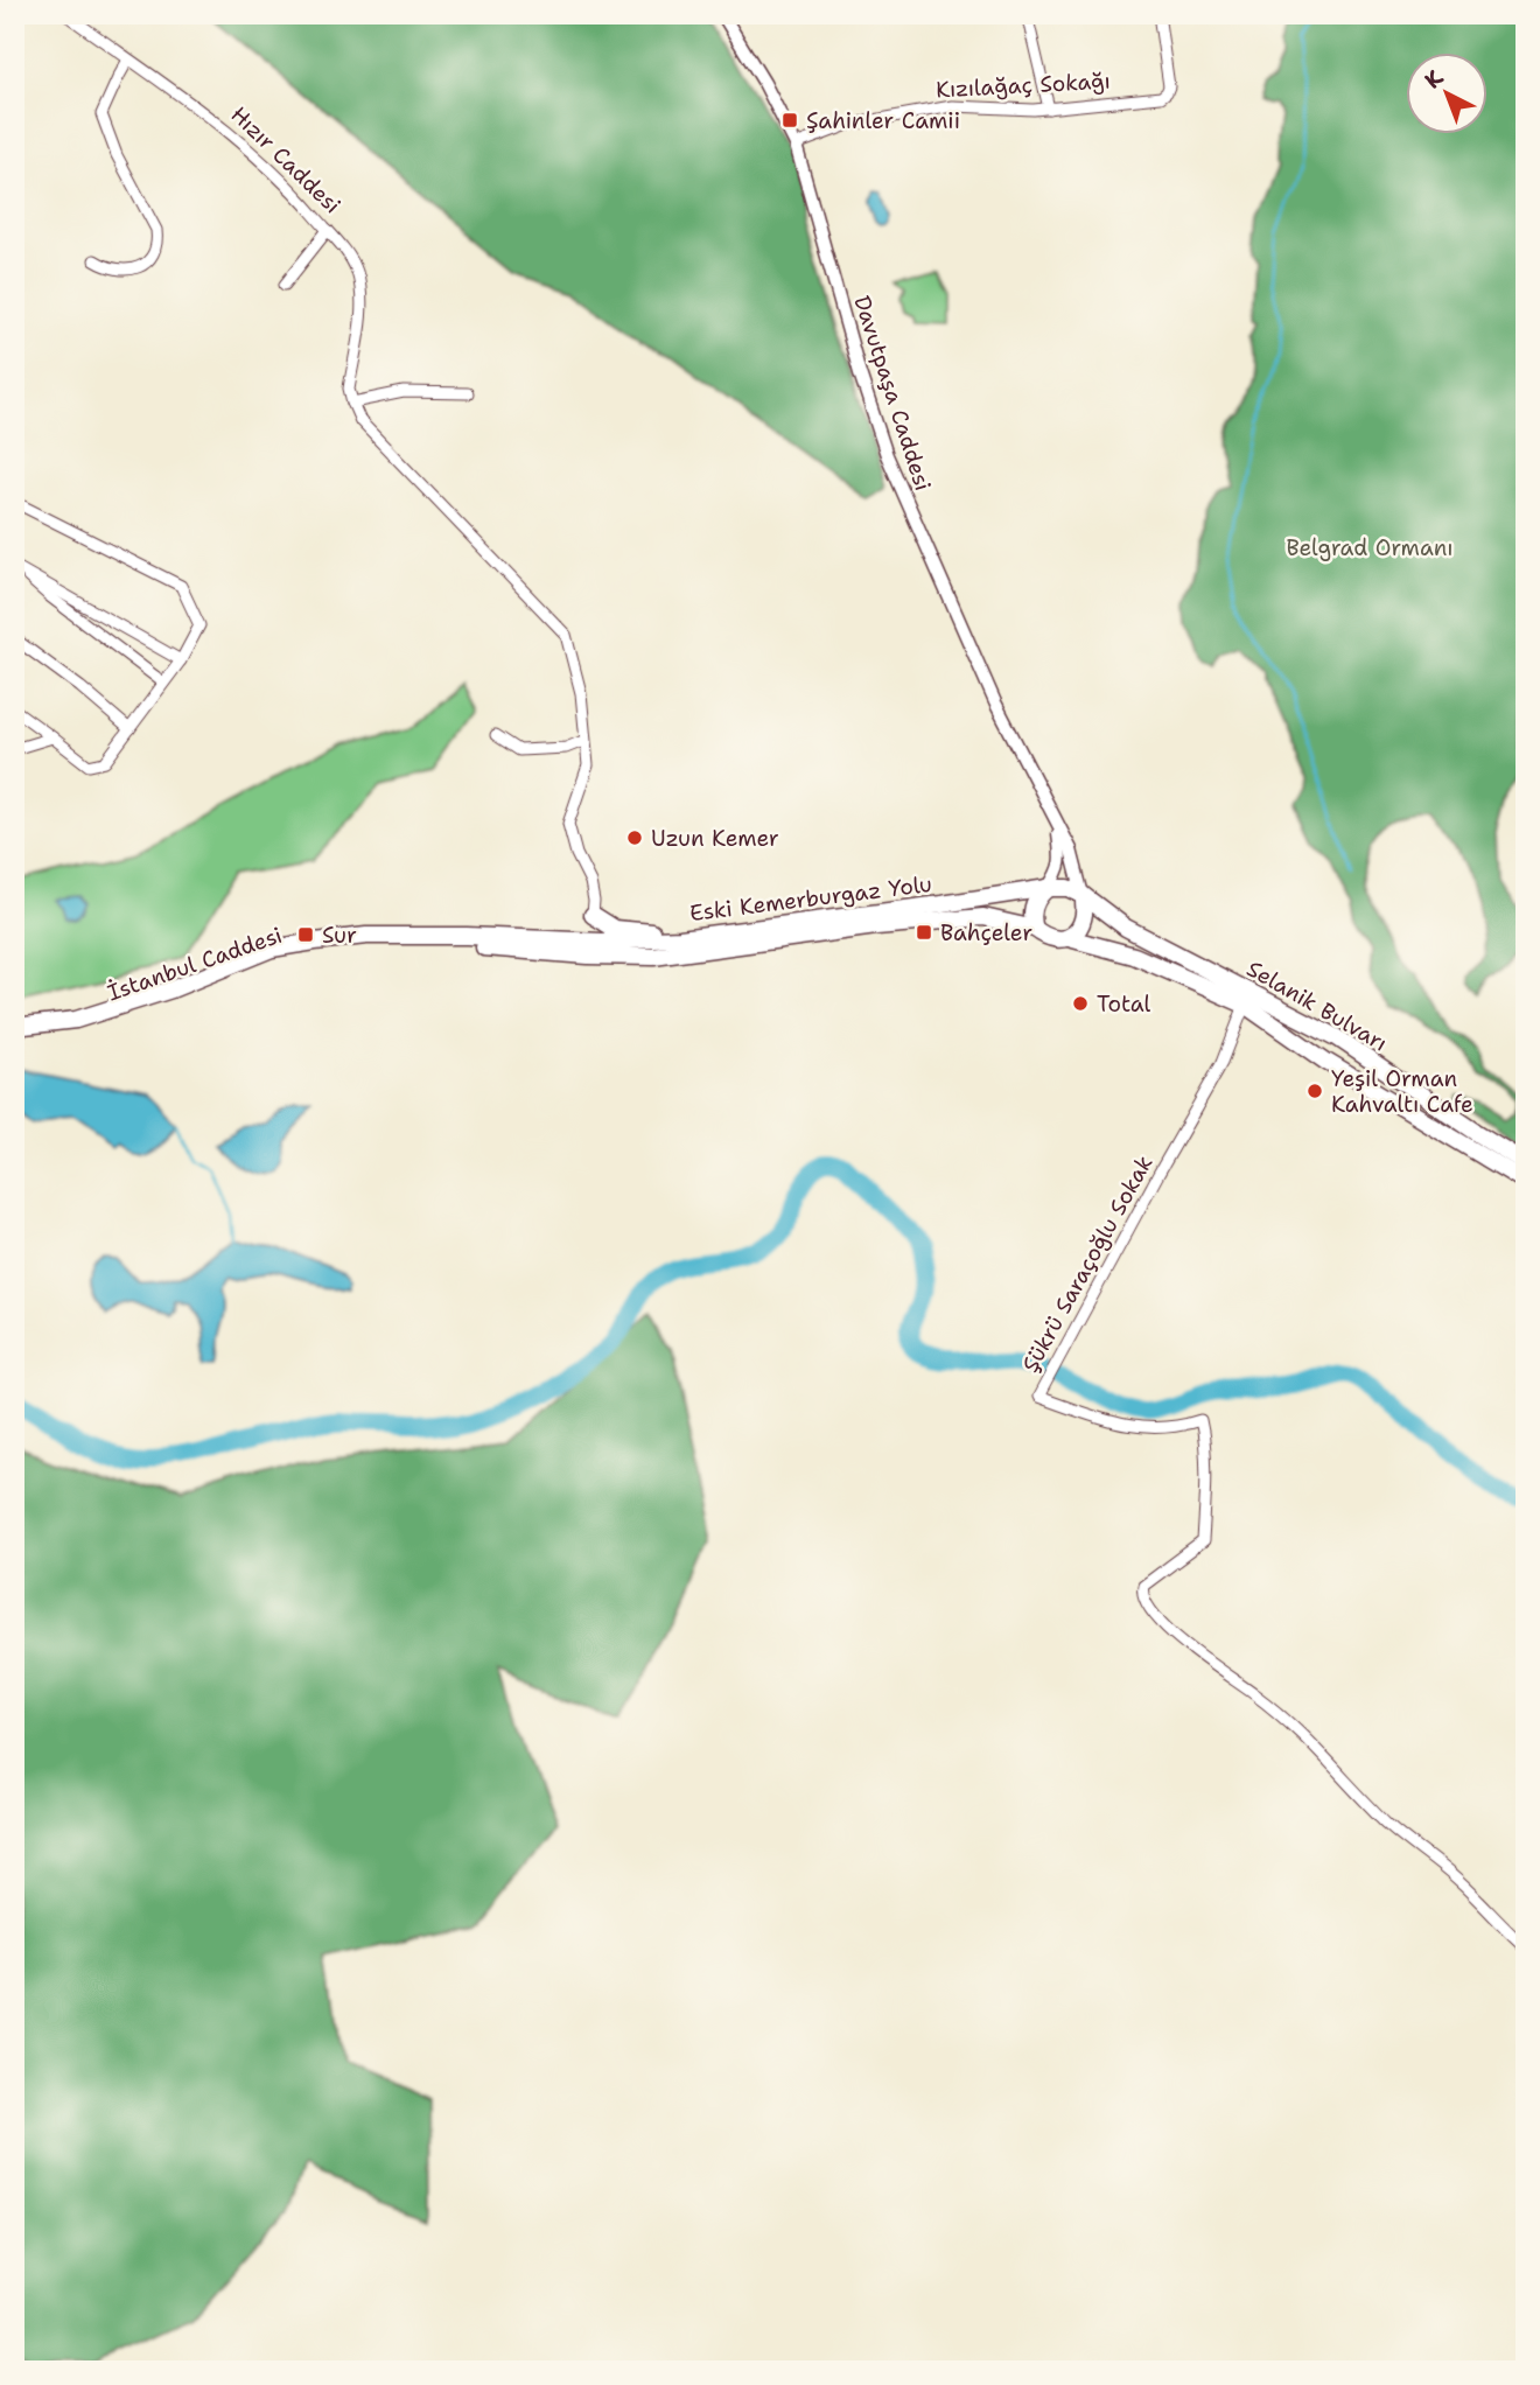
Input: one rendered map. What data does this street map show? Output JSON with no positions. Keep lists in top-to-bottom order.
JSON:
{
  "streets": {
    "main road": ["Eski Kemerburgaz Yolu", "İstanbul Caddesi", "Selanik Bulvarı"],
    "street": [
      "Kızılağaç Sokağı",
      "Hızır Caddesi",
      "Davutpaşa Caddesi",
      "Şükrü Saraçoğlu Sokak"
    ]
  },
  "crossings": [
    ["Kızılağaç Sokağı", "Davutpaşa Caddesi"],
    ["Davutpaşa Caddesi", "Eski Kemerburgaz Yolu"],
    ["Davutpaşa Caddesi", "Selanik Bulvarı"],
    ["Eski Kemerburgaz Yolu", "İstanbul Caddesi"],
    ["Eski Kemerburgaz Yolu", "Selanik Bulvarı"],
    ["Selanik Bulvarı", "Şükrü Saraçoğlu Sokak"]
  ],
  "parks": ["Belgrad Ormanı"],
  "places": {
    "transit": ["Şahinler Camii", "Bahçeler", "Sur"],
    "other": ["Uzun Kemer", "Total", "Yeşil Orman Kahvaltı Cafe"]
  },
  "north": "top left"
}
